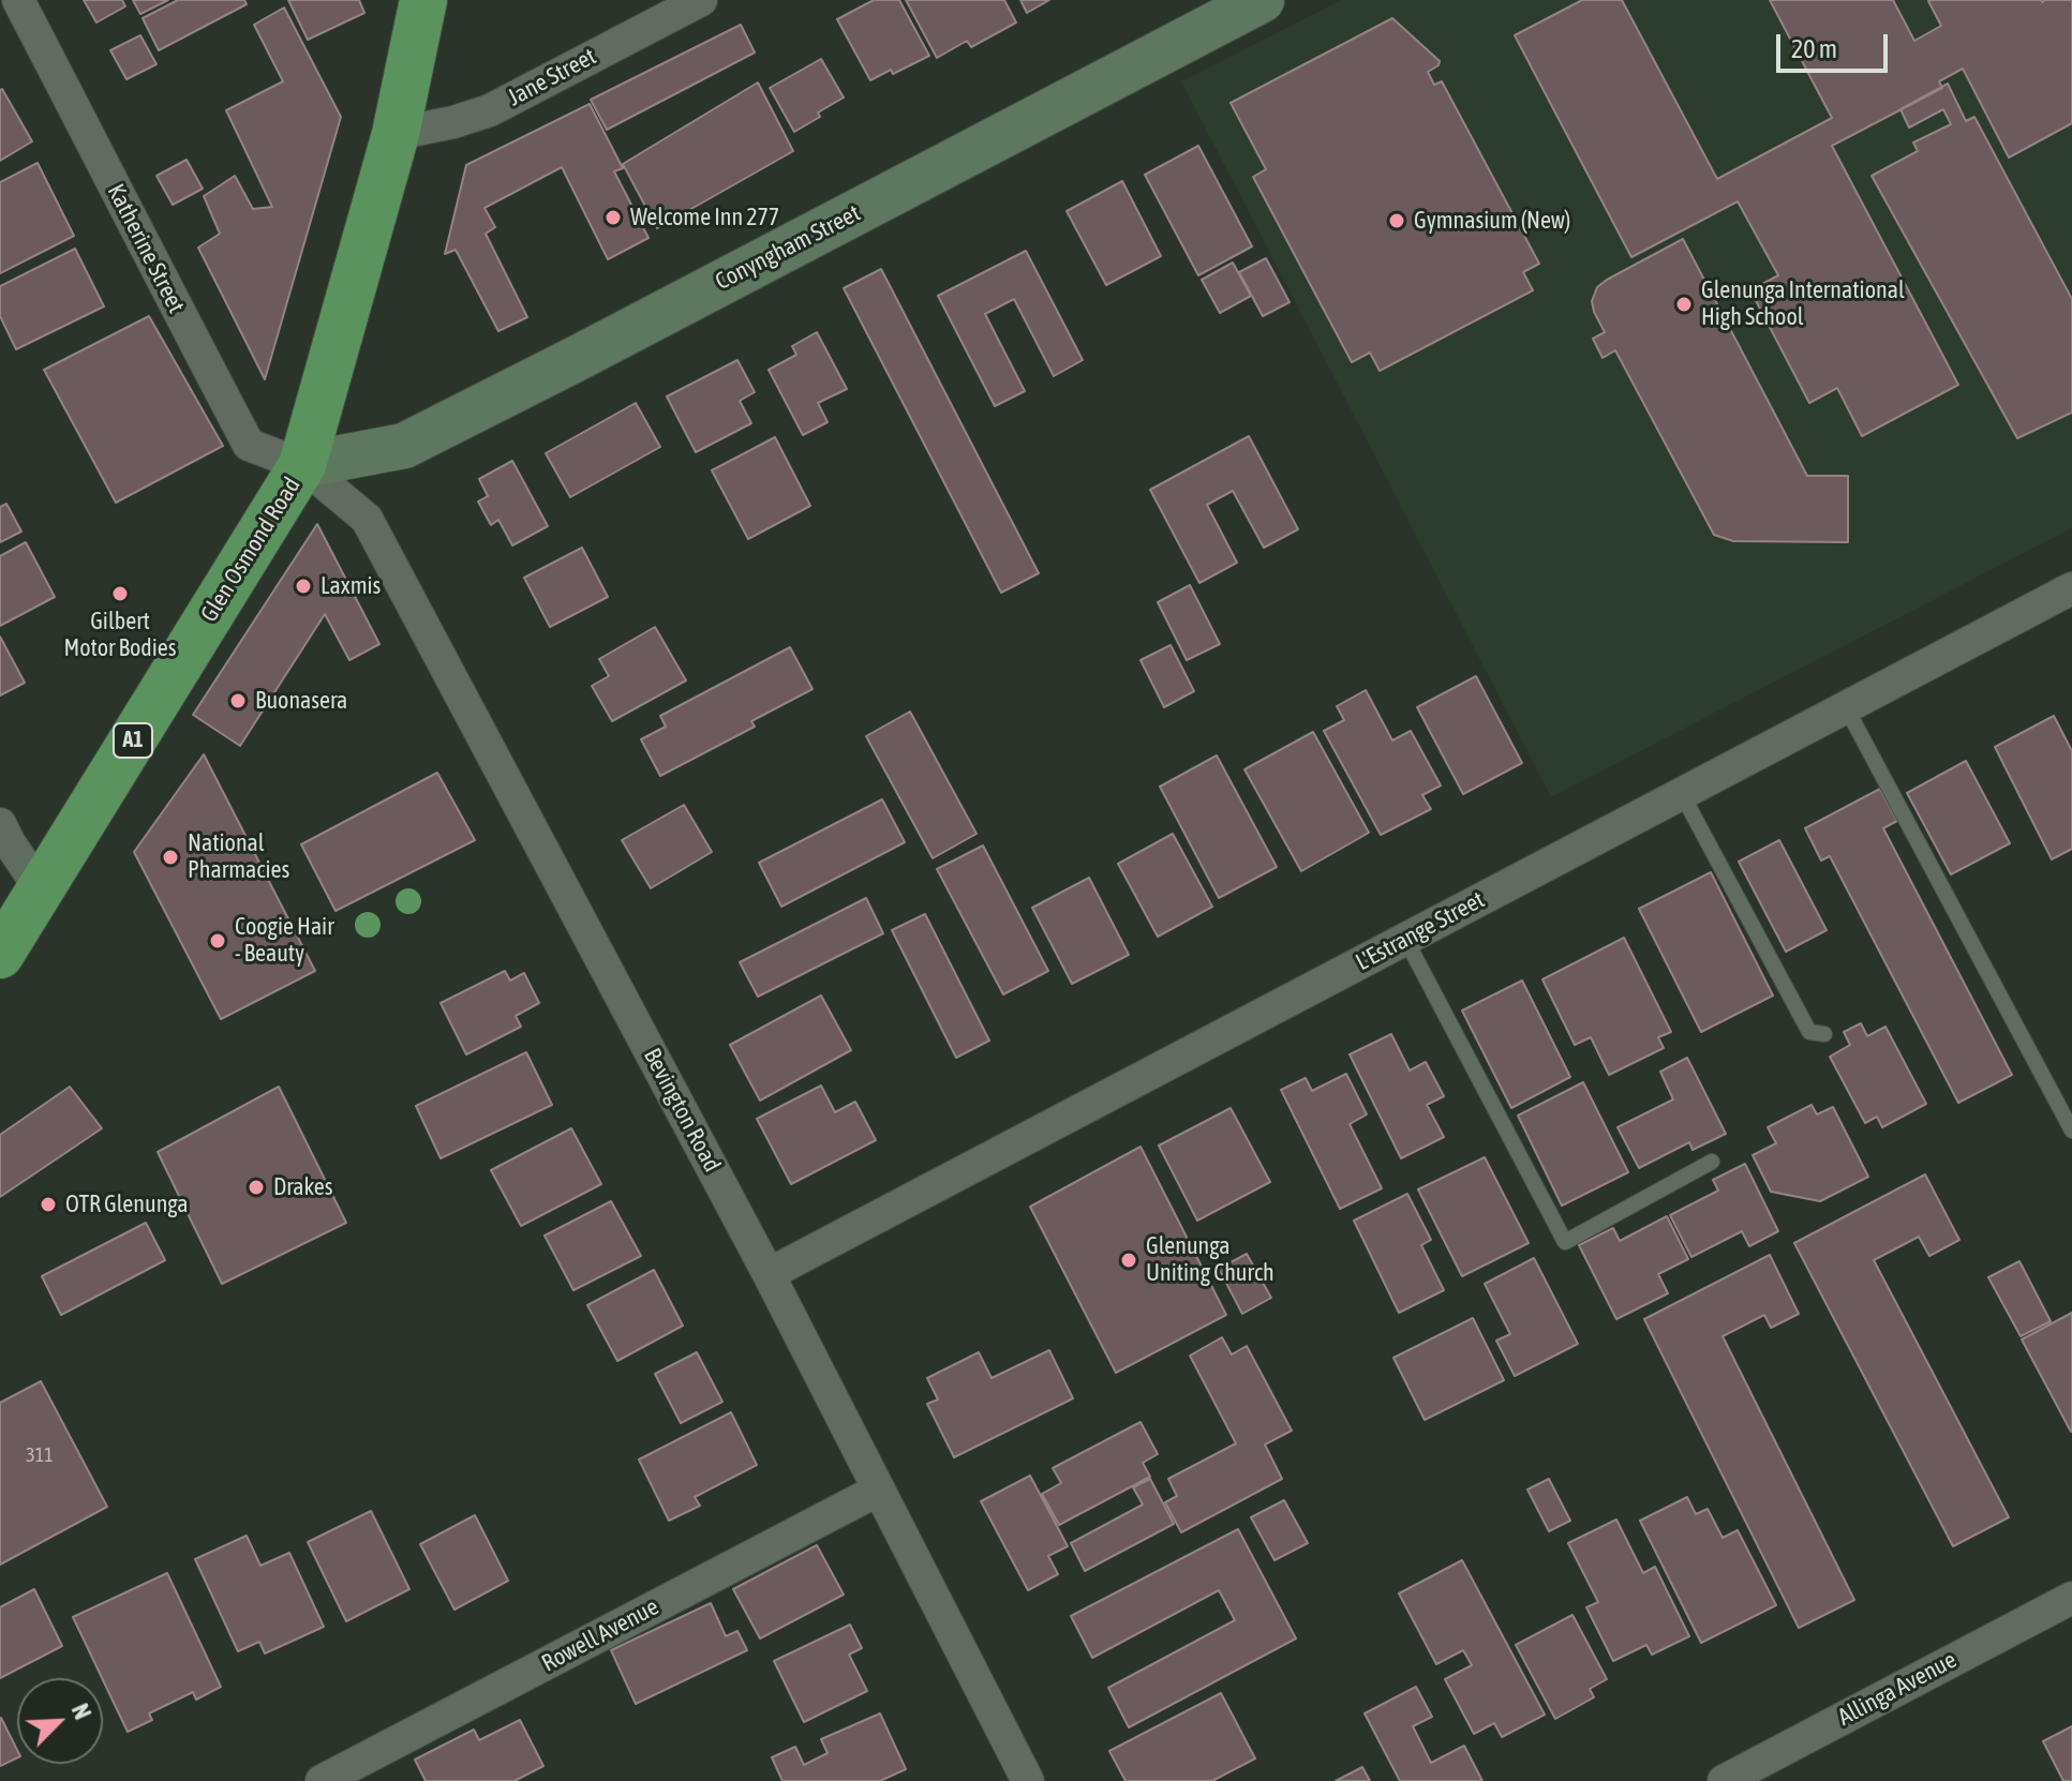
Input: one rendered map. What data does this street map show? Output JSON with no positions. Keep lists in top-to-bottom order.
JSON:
{
  "streets": {
    "highway": ["Glen Osmond Road", "A1"],
    "street": [
      "Jane Street",
      "Conyngham Street",
      "Katherine Street",
      "L'Estrange Street",
      "Bevington Road",
      "Rowell Avenue",
      "Allinga Avenue"
    ]
  },
  "crossings": [
    ["Jane Street", "Glen Osmond Road"],
    ["Conyngham Street", "Katherine Street"],
    ["Conyngham Street", "Glen Osmond Road"],
    ["Conyngham Street", "Bevington Road"],
    ["Katherine Street", "Glen Osmond Road"],
    ["Katherine Street", "Bevington Road"],
    ["Glen Osmond Road", "Bevington Road"],
    ["L'Estrange Street", "Bevington Road"],
    ["Bevington Road", "Rowell Avenue"]
  ],
  "places": [
    "Welcome Inn 277",
    "Gymnasium (New)",
    "Glenunga International High School",
    "Laxmis",
    "Gilbert Motor Bodies",
    "Buonasera",
    "National Pharmacies",
    "Coogie Hair - Beauty",
    "Drakes",
    "OTR Glenunga",
    "Glenunga Uniting Church"
  ],
  "house_numbers": ["311"],
  "scale_bar": "20 m",
  "north": "top right"
}
